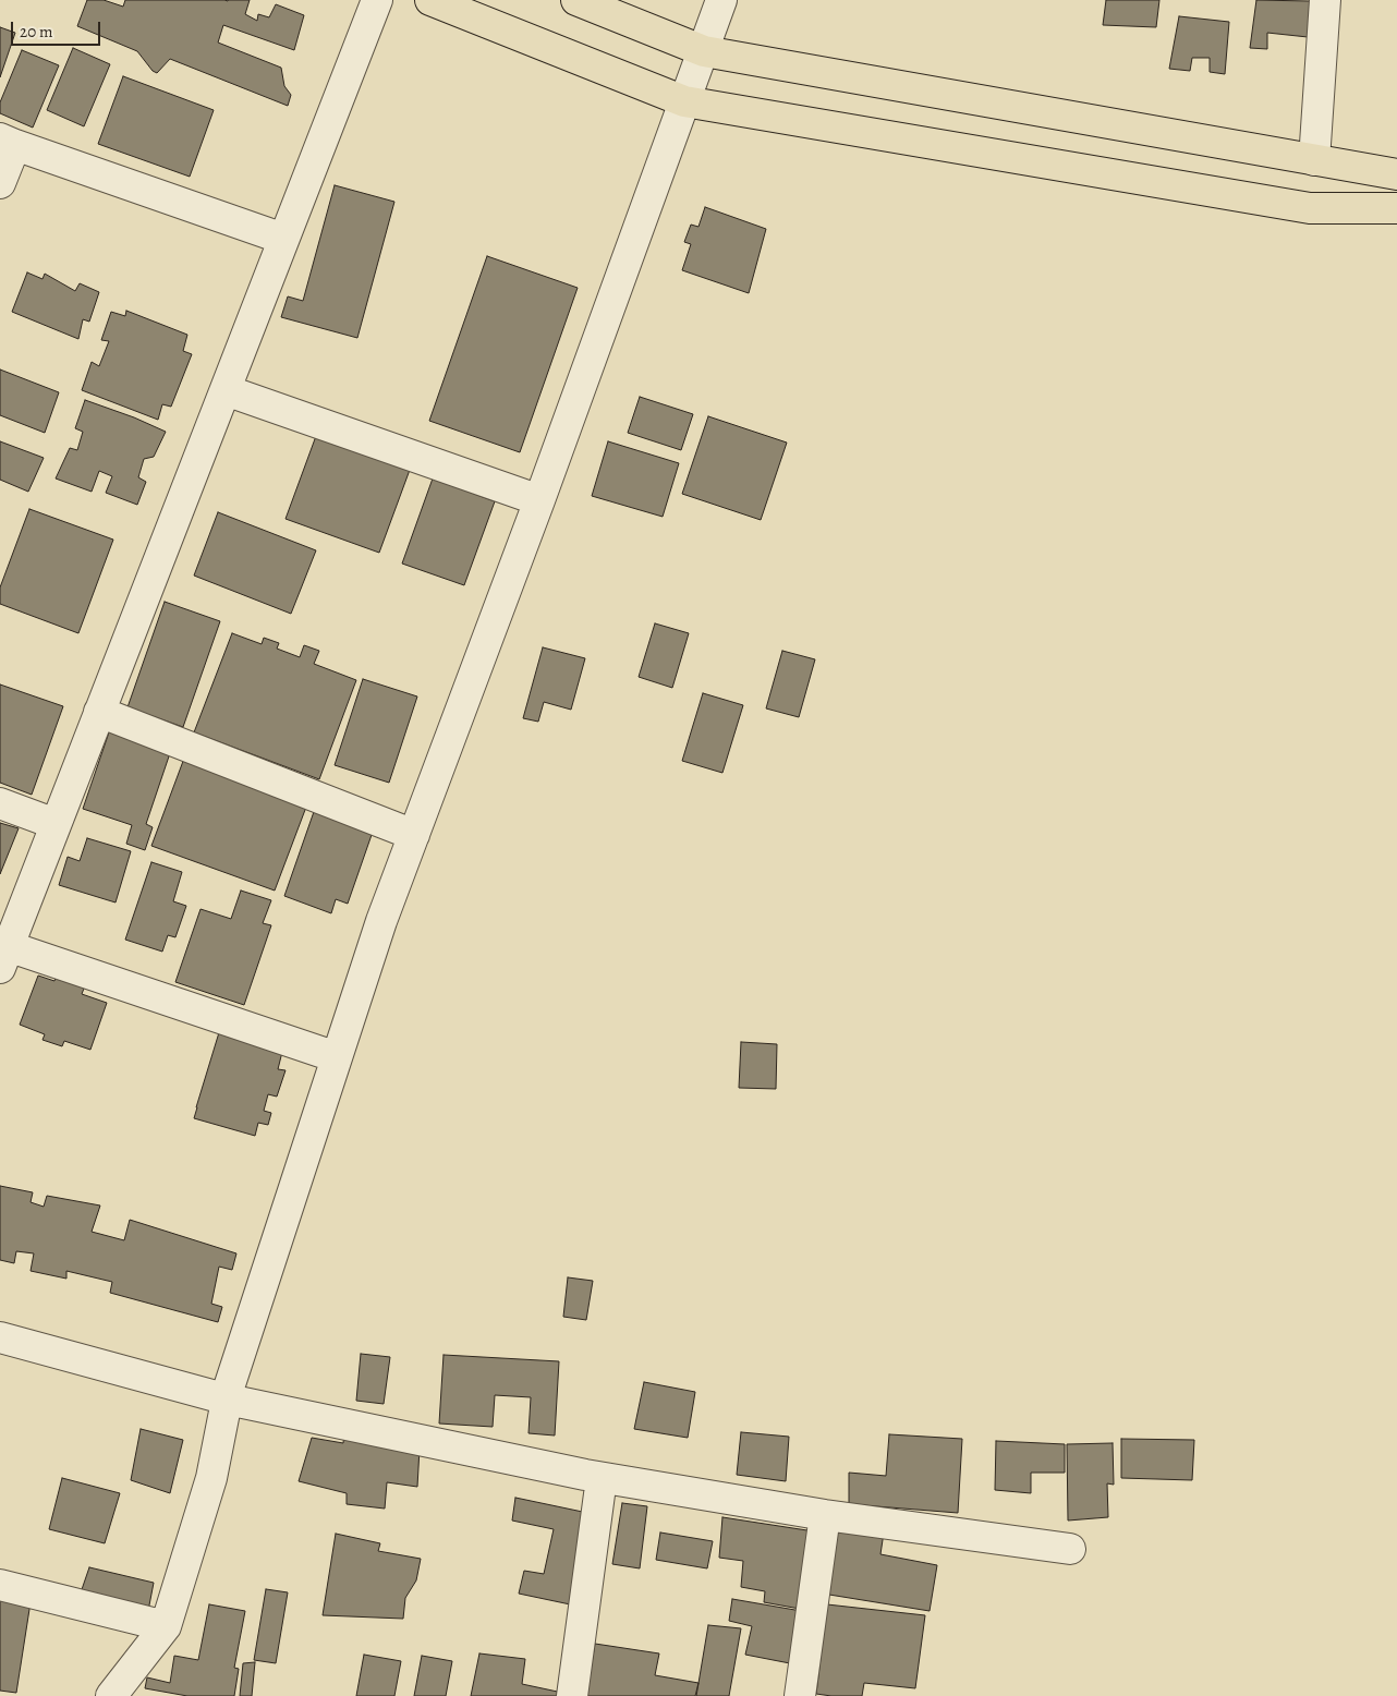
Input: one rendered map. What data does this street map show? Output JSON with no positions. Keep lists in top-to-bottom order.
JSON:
{
  "scale_bar": "20 m"
}
